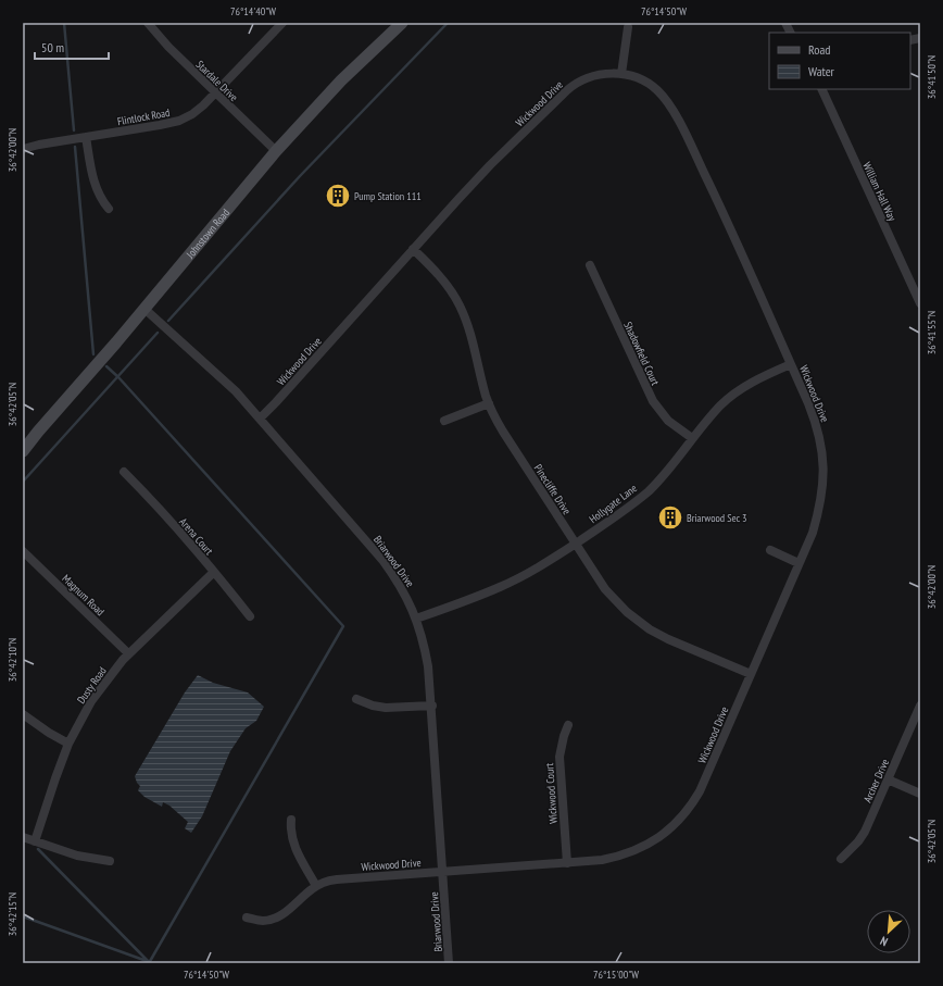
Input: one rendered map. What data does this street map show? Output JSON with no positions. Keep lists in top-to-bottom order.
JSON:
{
  "streets": {
    "main road": ["Johnstown Road"],
    "street": [
      "Stardale Drive",
      "Wickwood Drive",
      "Flintlock Road",
      "William Hall Way",
      "Shadowfield Court",
      "Pinecliffe Drive",
      "Hollygate Lane",
      "Arena Court",
      "Briarwood Drive",
      "Magnum Road",
      "Dusty Road",
      "Archer Drive",
      "Wickwood Court"
    ]
  },
  "crossings": [
    ["Stardale Drive", "Flintlock Road"],
    ["Stardale Drive", "Johnstown Road"],
    ["Wickwood Drive", "Pinecliffe Drive"],
    ["Wickwood Drive", "Hollygate Lane"],
    ["Wickwood Drive", "Briarwood Drive"],
    ["Wickwood Drive", "Wickwood Court"],
    ["Johnstown Road", "Briarwood Drive"],
    ["Shadowfield Court", "Hollygate Lane"],
    ["Pinecliffe Drive", "Hollygate Lane"],
    ["Hollygate Lane", "Briarwood Drive"],
    ["Arena Court", "Dusty Road"],
    ["Magnum Road", "Dusty Road"]
  ],
  "places": {
    "building": ["Pump Station 111", "Briarwood Sec 3"]
  },
  "legend": ["Road", "Water"],
  "scale_bar": "50 m",
  "north": "bottom left",
  "coordinates": [
    "76°14'40\"W",
    "76°14'50\"W",
    "36°41'50\"N",
    "36°42'00\"N",
    "36°41'55\"N",
    "36°42'05\"N",
    "36°42'10\"N",
    "36°42'15\"N",
    "76°15'00\"W"
  ]
}
